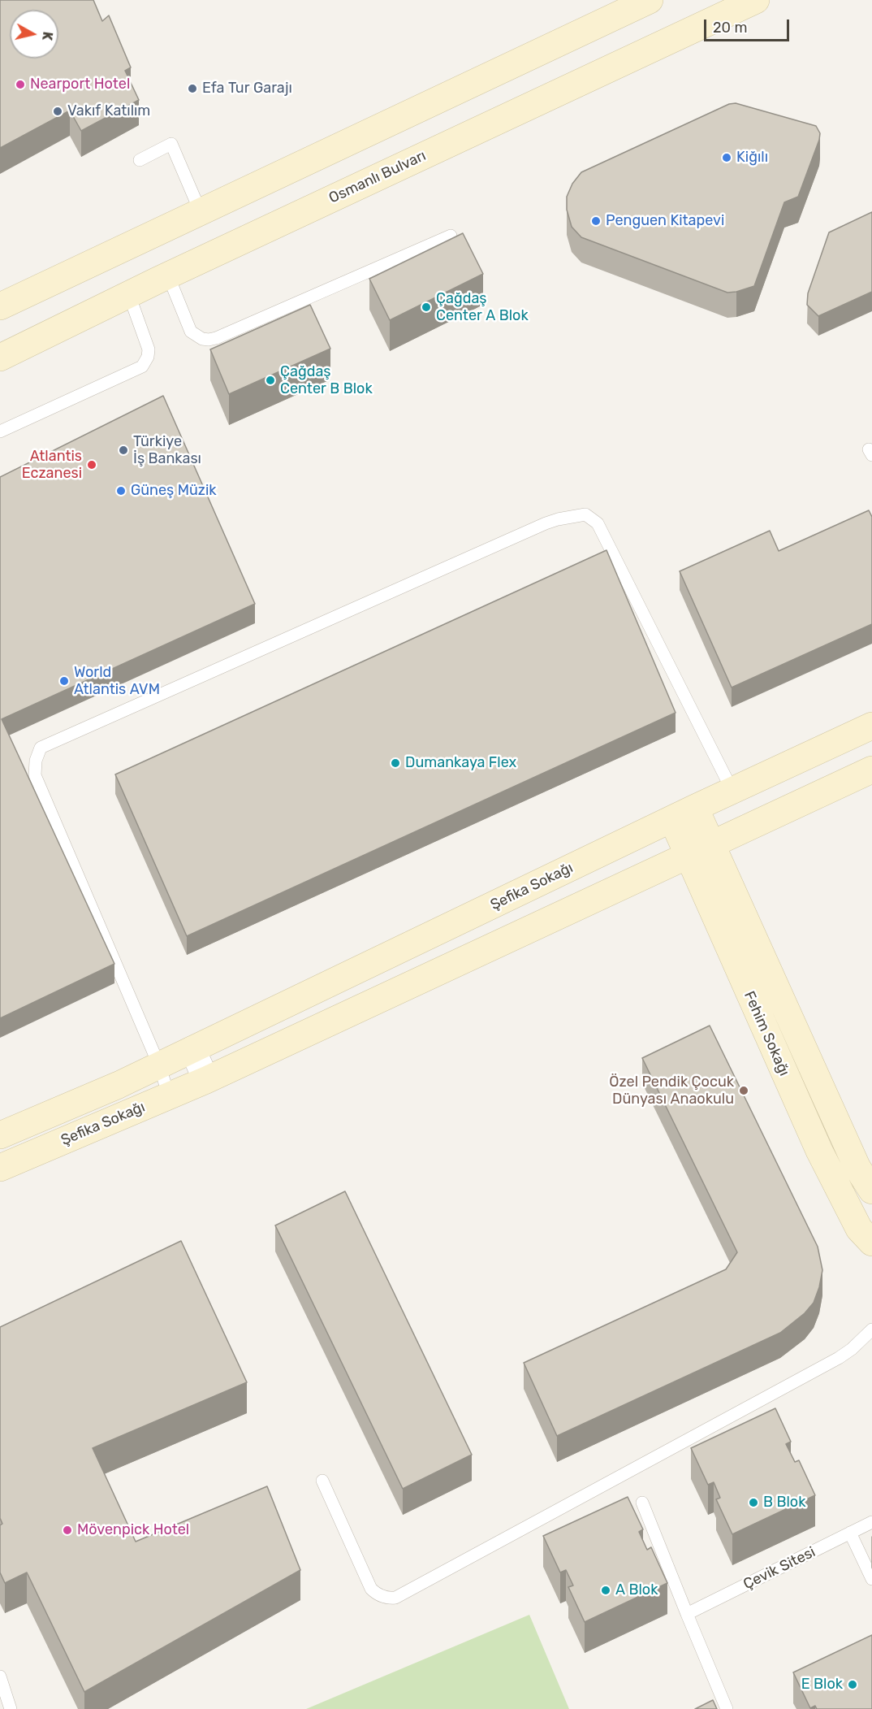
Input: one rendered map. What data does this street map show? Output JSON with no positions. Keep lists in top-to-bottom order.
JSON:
{
  "streets": {
    "street": ["Osmanlı Bulvarı", "Şefika Sokağı", "Fehim Sokağı"],
    "lane": ["Çevik Sitesi"]
  },
  "crossings": [
    ["Şefika Sokağı", "Fehim Sokağı"]
  ],
  "places": [
    "Nearport Hotel",
    "Efa Tur Garajı",
    "Vakıf Katılım",
    "Kiğılı",
    "Penguen Kitapevi",
    "Çağdaş Center A Blok",
    "Çağdaş Center B Blok",
    "Türkiye İş Bankası",
    "Atlantis Eczanesi",
    "Güneş Müzik",
    "World Atlantis AVM",
    "Dumankaya Flex",
    "Özel Pendik Çocuk Dünyası Anaokulu",
    "B Blok",
    "Mövenpick Hotel",
    "A Blok",
    "E Blok"
  ],
  "scale_bar": "20 m",
  "north": "right"
}
